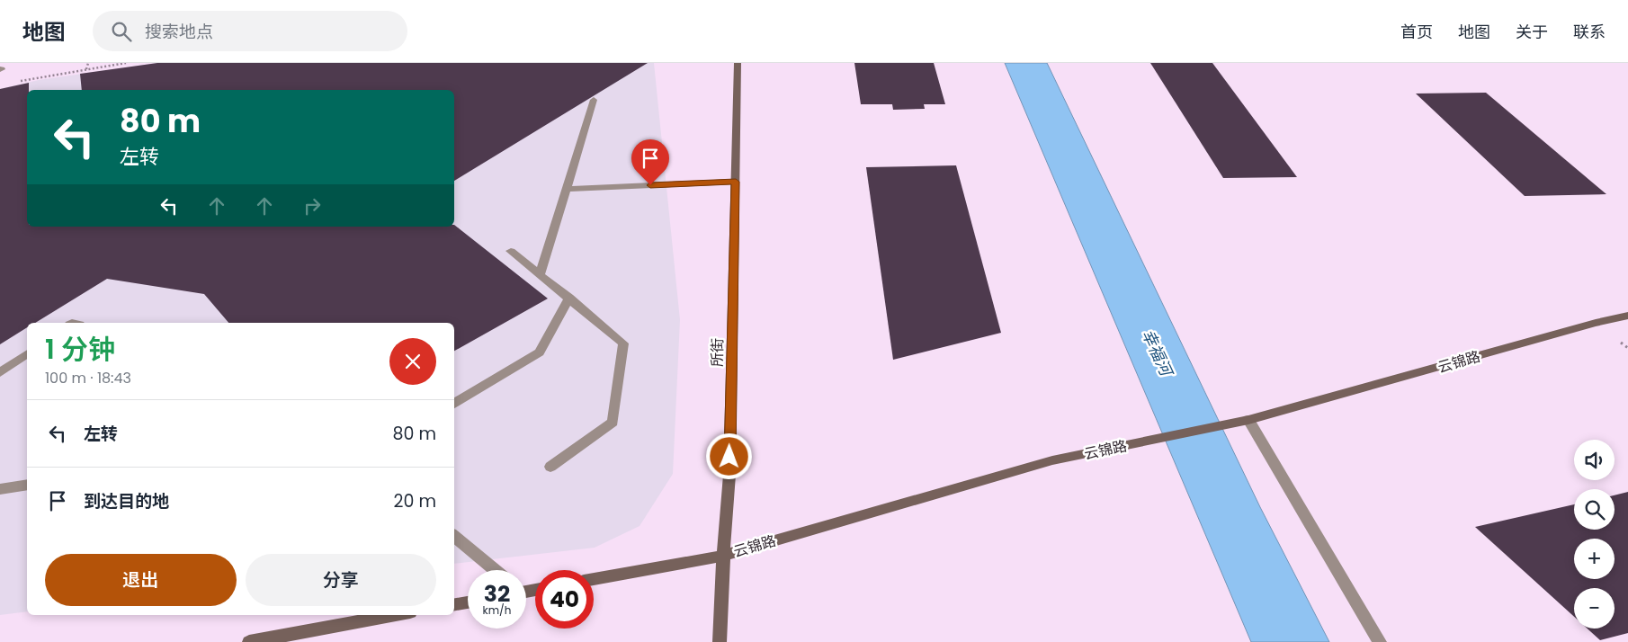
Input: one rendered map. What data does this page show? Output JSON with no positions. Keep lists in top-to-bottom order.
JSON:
{
  "streets": {
    "street": ["所街", "云锦路"]
  },
  "crossings": [
    ["所街", "云锦路"]
  ],
  "water": ["幸福河"],
  "page": {
    "header": "地图",
    "search": "搜索地点",
    "nav": [
      "首页",
      "地图",
      "关于",
      "联系"
    ],
    "turn": ["80 m", "左转"],
    "heading": ["1 分钟", "100 m · 18:43"],
    "list": [
      {
        "name": "左转",
        "value": "80 m"
      },
      {
        "name": "到达目的地",
        "value": "20 m"
      }
    ],
    "map_buttons": ["+", "−"],
    "buttons": ["退出", "分享"],
    "speed": "32 km/h",
    "limit": "40"
  }
}
